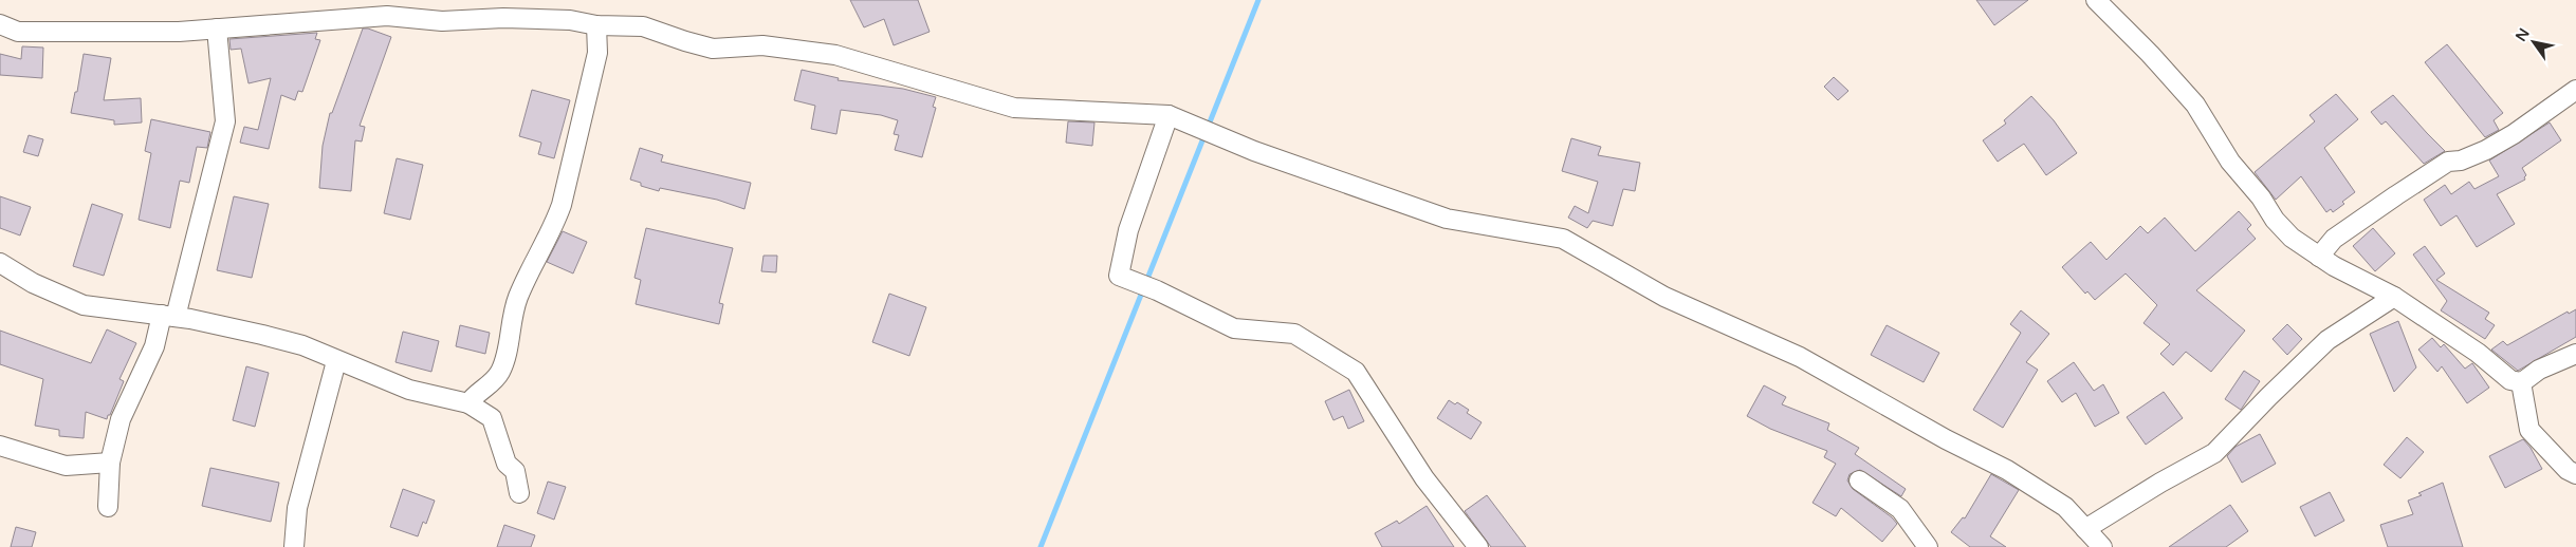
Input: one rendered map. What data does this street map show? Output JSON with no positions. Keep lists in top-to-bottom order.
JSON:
{
  "north": "top left"
}
